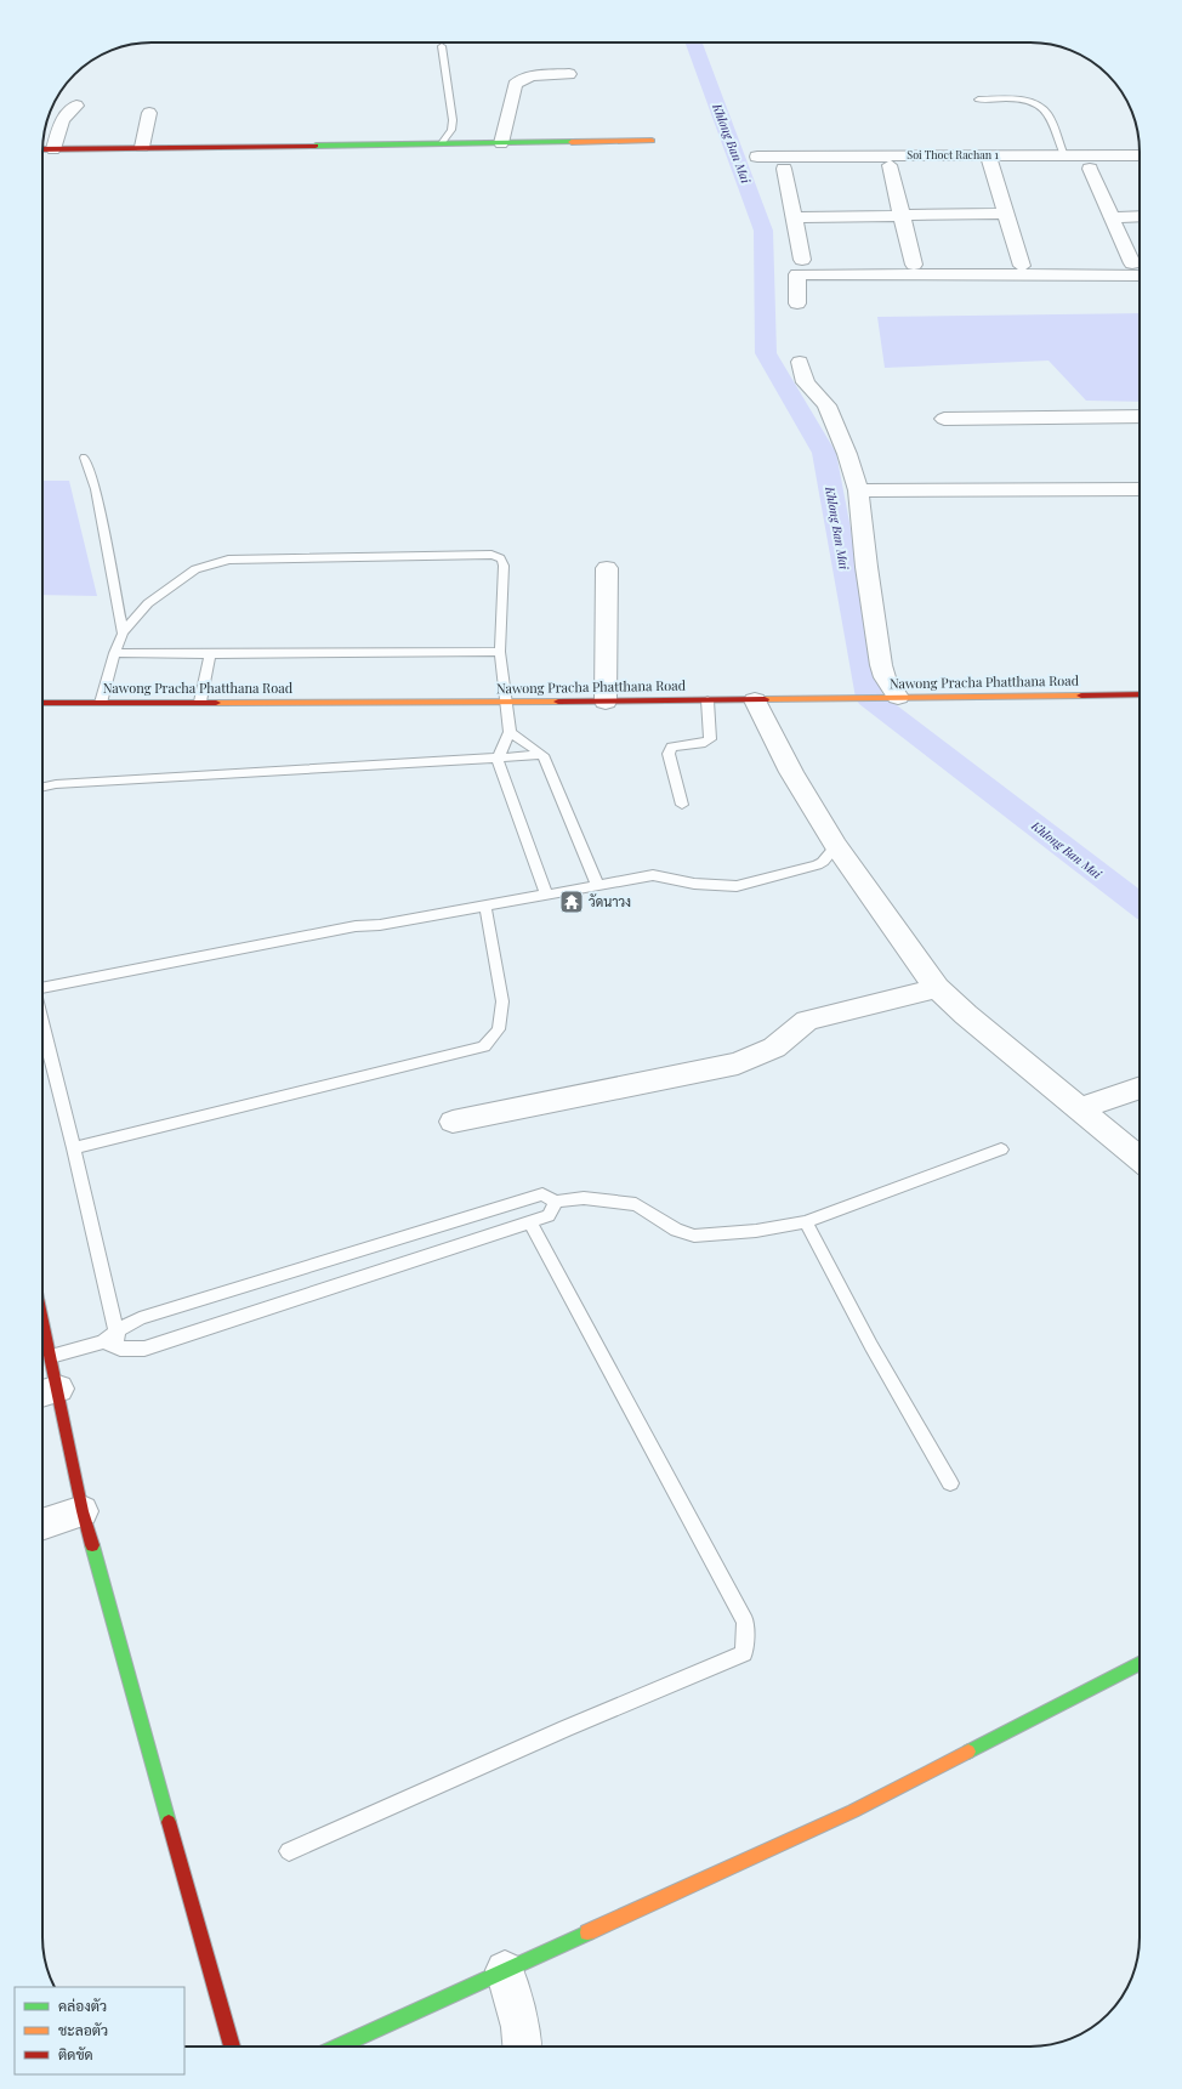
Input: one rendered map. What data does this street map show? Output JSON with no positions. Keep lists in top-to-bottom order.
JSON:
{
  "streets": {
    "street": ["Soi Thoet Rachan 1", "Nawong Pracha Phatthana Road"]
  },
  "water": ["Khlong Ban Mai"],
  "places": {
    "temple": ["วัดนาวง"]
  },
  "legend": ["คล่องตัว", "ชะลอตัว", "ติดขัด"]
}
